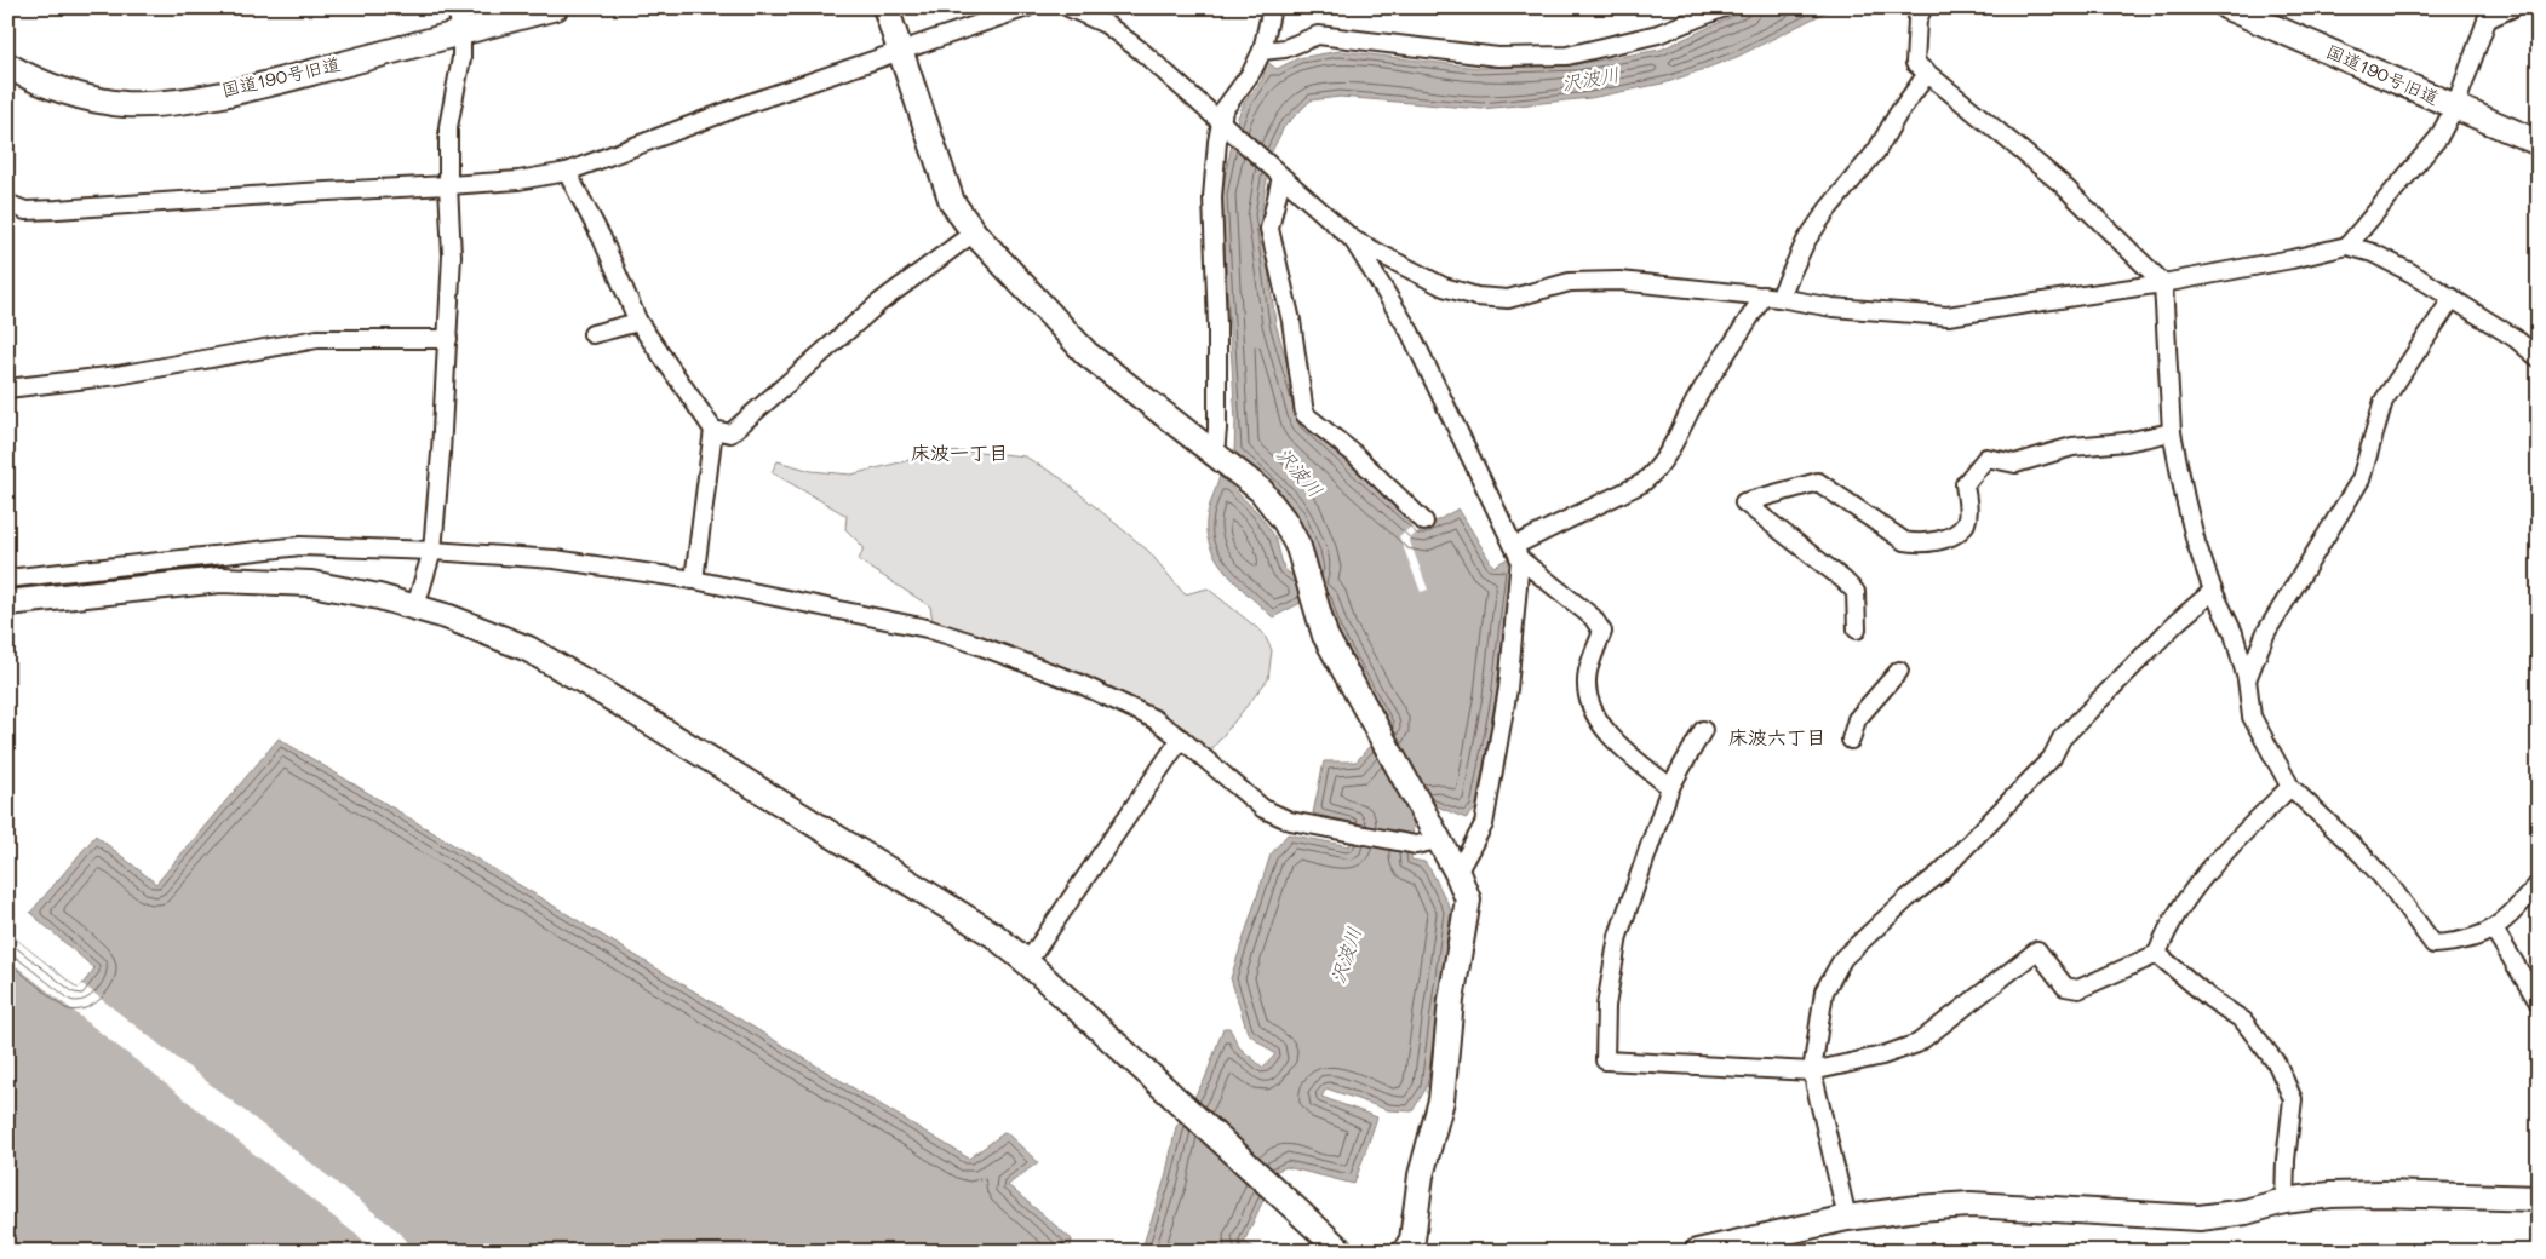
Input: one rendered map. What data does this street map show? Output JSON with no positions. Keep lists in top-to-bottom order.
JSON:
{
  "streets": {
    "street": ["国道190号旧道"]
  },
  "districts": ["床波一丁目", "床波六丁目"],
  "water": ["沢波川"]
}
